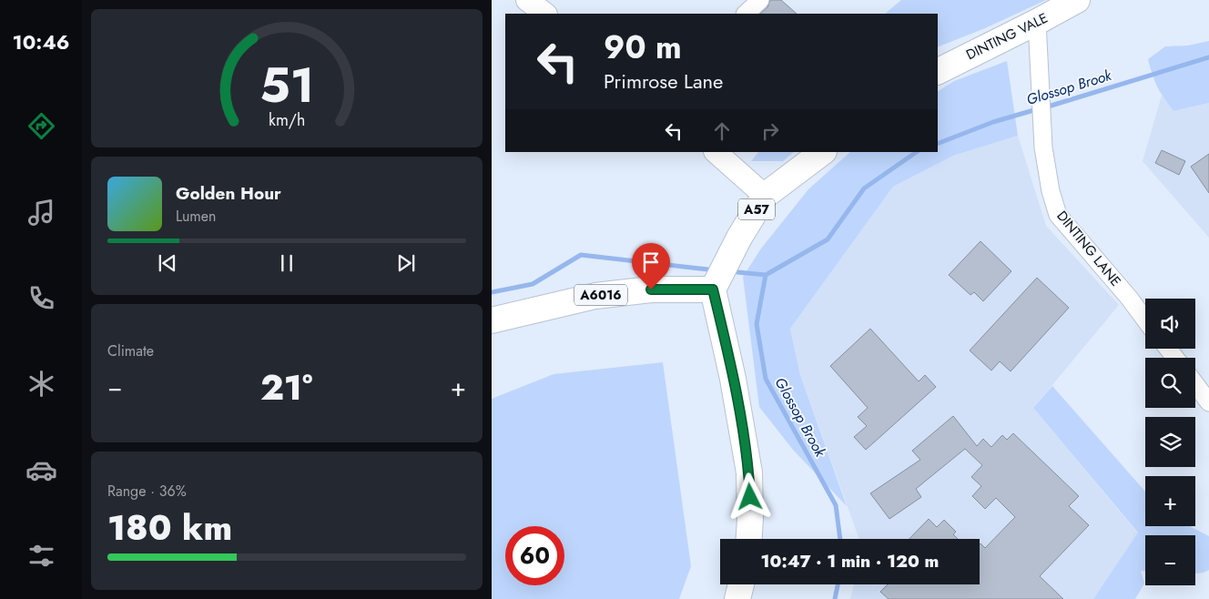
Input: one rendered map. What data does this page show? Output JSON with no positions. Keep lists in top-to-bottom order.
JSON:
{
  "streets": {
    "main road": ["DINTING VALE", "A57", "A6016"],
    "street": ["DINTING LANE"]
  },
  "crossings": [
    ["DINTING VALE", "DINTING LANE"],
    ["A57", "A6016"]
  ],
  "water": ["Glossop Brook"],
  "page": {
    "tabs": "10:46",
    "turn": ["90 m", "Primrose Lane"],
    "song": ["Golden Hour", "Lumen"],
    "map_buttons": ["+", "−"],
    "tile": [
      "Climate",
      ["Range · 36%", "180 km"]
    ],
    "heat": ["−", "21°", "+"],
    "limit": "60",
    "trip": "10:47 · 1 min · 120 m",
    "gauge": ["51", "km/h"]
  }
}
